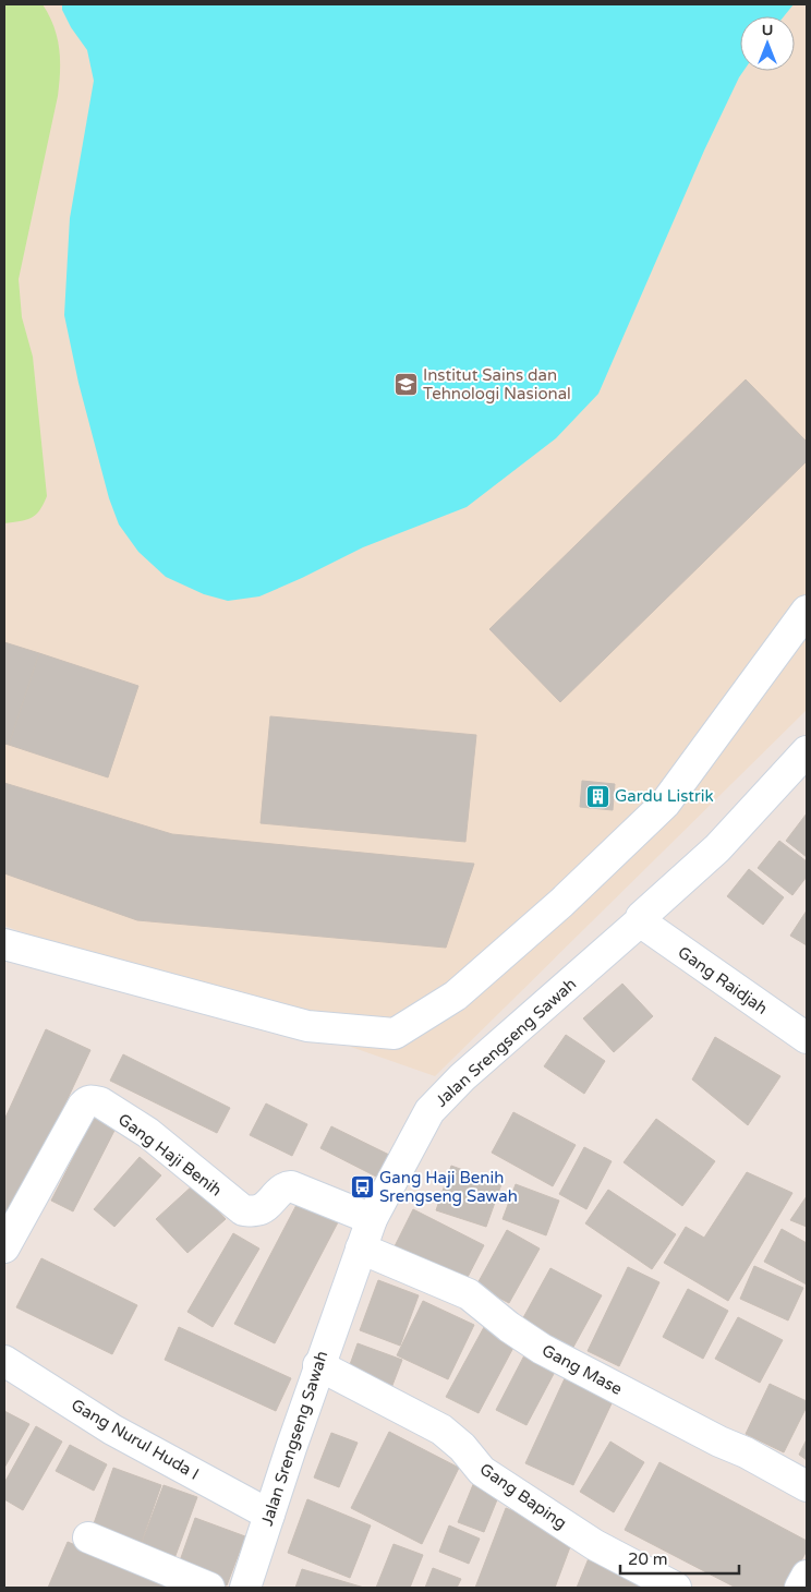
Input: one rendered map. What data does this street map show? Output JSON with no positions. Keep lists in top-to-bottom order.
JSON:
{
  "streets": {
    "street": [
      "Gang Raidjah",
      "Jalan Srengseng Sawah",
      "Gang Haji Benih",
      "Gang Mase",
      "Gang Nurul Huda I",
      "Gang Baping"
    ]
  },
  "crossings": [
    ["Gang Raidjah", "Jalan Srengseng Sawah"],
    ["Jalan Srengseng Sawah", "Gang Haji Benih"],
    ["Jalan Srengseng Sawah", "Gang Mase"],
    ["Jalan Srengseng Sawah", "Gang Nurul Huda I"],
    ["Jalan Srengseng Sawah", "Gang Baping"]
  ],
  "places": {
    "school or university": ["Institut Sains dan Tehnologi Nasional"],
    "building": ["Gardu Listrik"],
    "bus stop": ["Gang Haji Benih Srengseng Sawah"]
  },
  "scale_bar": "20 m",
  "north": "top"
}
